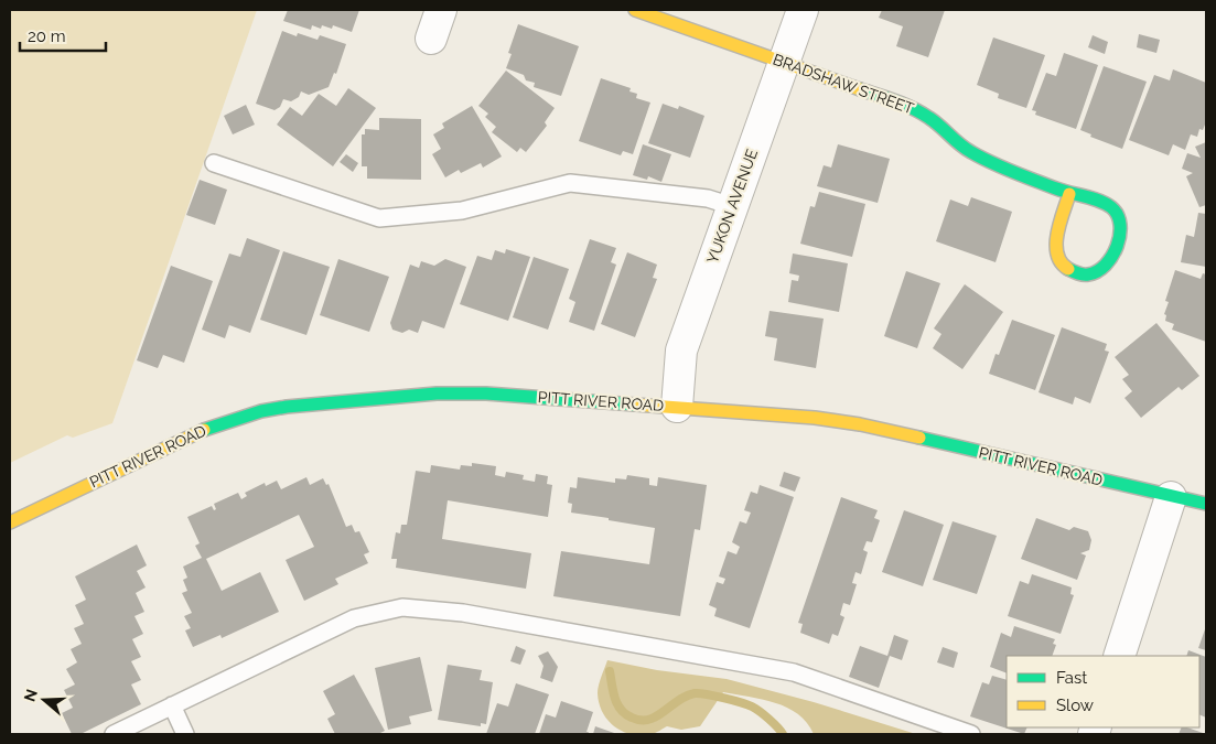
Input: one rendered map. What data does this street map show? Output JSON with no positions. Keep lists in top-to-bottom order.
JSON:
{
  "streets": {
    "main road": ["BRADSHAW STREET", "PITT RIVER ROAD"],
    "street": ["YUKON AVENUE"]
  },
  "crossings": [
    ["BRADSHAW STREET", "YUKON AVENUE"],
    ["YUKON AVENUE", "PITT RIVER ROAD"]
  ],
  "legend": ["Fast", "Slow"],
  "scale_bar": "20 m",
  "north": "left"
}
